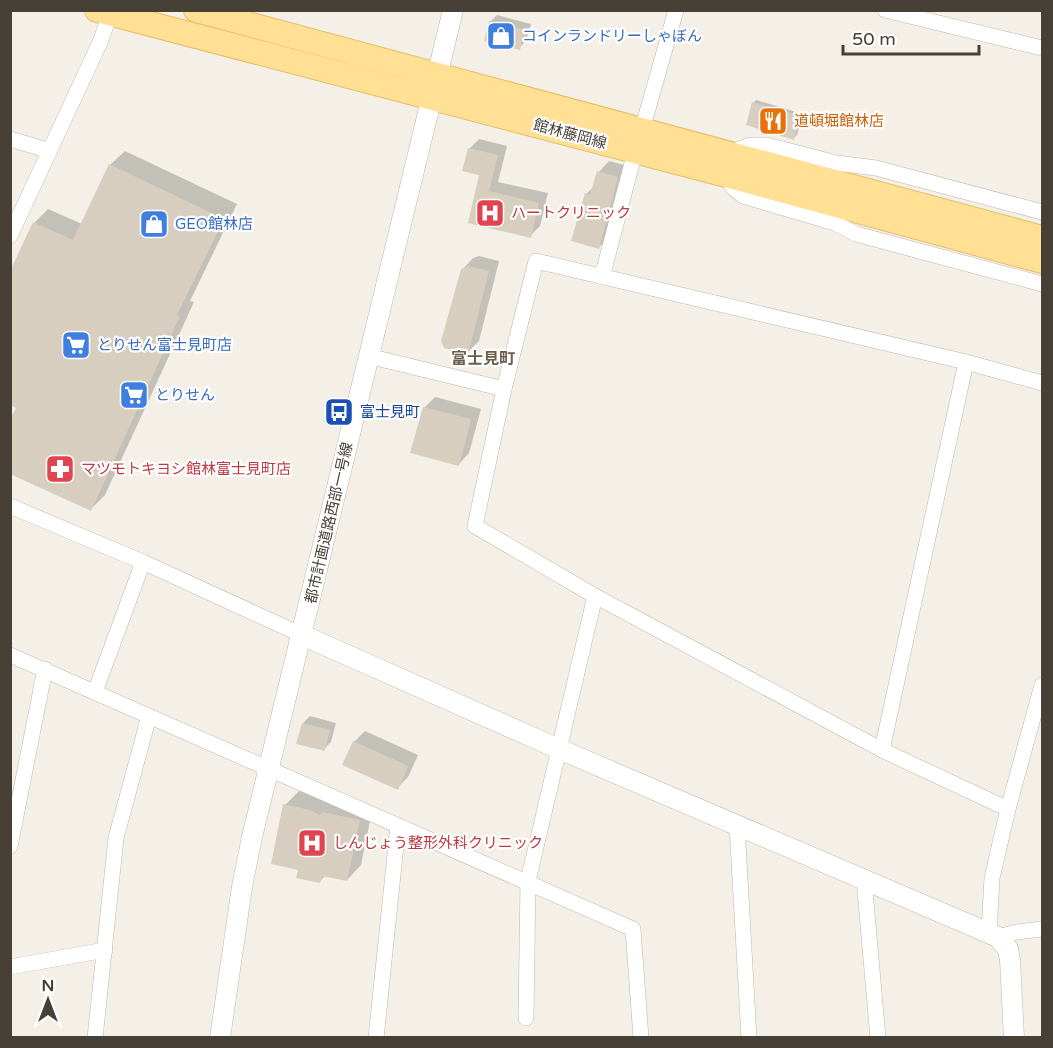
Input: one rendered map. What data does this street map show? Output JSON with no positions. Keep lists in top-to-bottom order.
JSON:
{
  "streets": {
    "main road": ["館林藤岡線"],
    "street": ["都市計画道路西部一号線"]
  },
  "crossings": [
    ["館林藤岡線", "都市計画道路西部一号線"]
  ],
  "districts": ["富士見町"],
  "places": {
    "shop": ["コインランドリーしゃぼん", "GEO館林店"],
    "restaurant": ["道頓堀館林店"],
    "hospital": ["ハートクリニック", "しんじょう整形外科クリニック"],
    "supermarket": ["とりせん富士見町店", "とりせん"],
    "bus stop": ["富士見町"],
    "pharmacy": ["マツモトキヨシ館林富士見町店"]
  },
  "scale_bar": "50 m",
  "north": "top"
}
